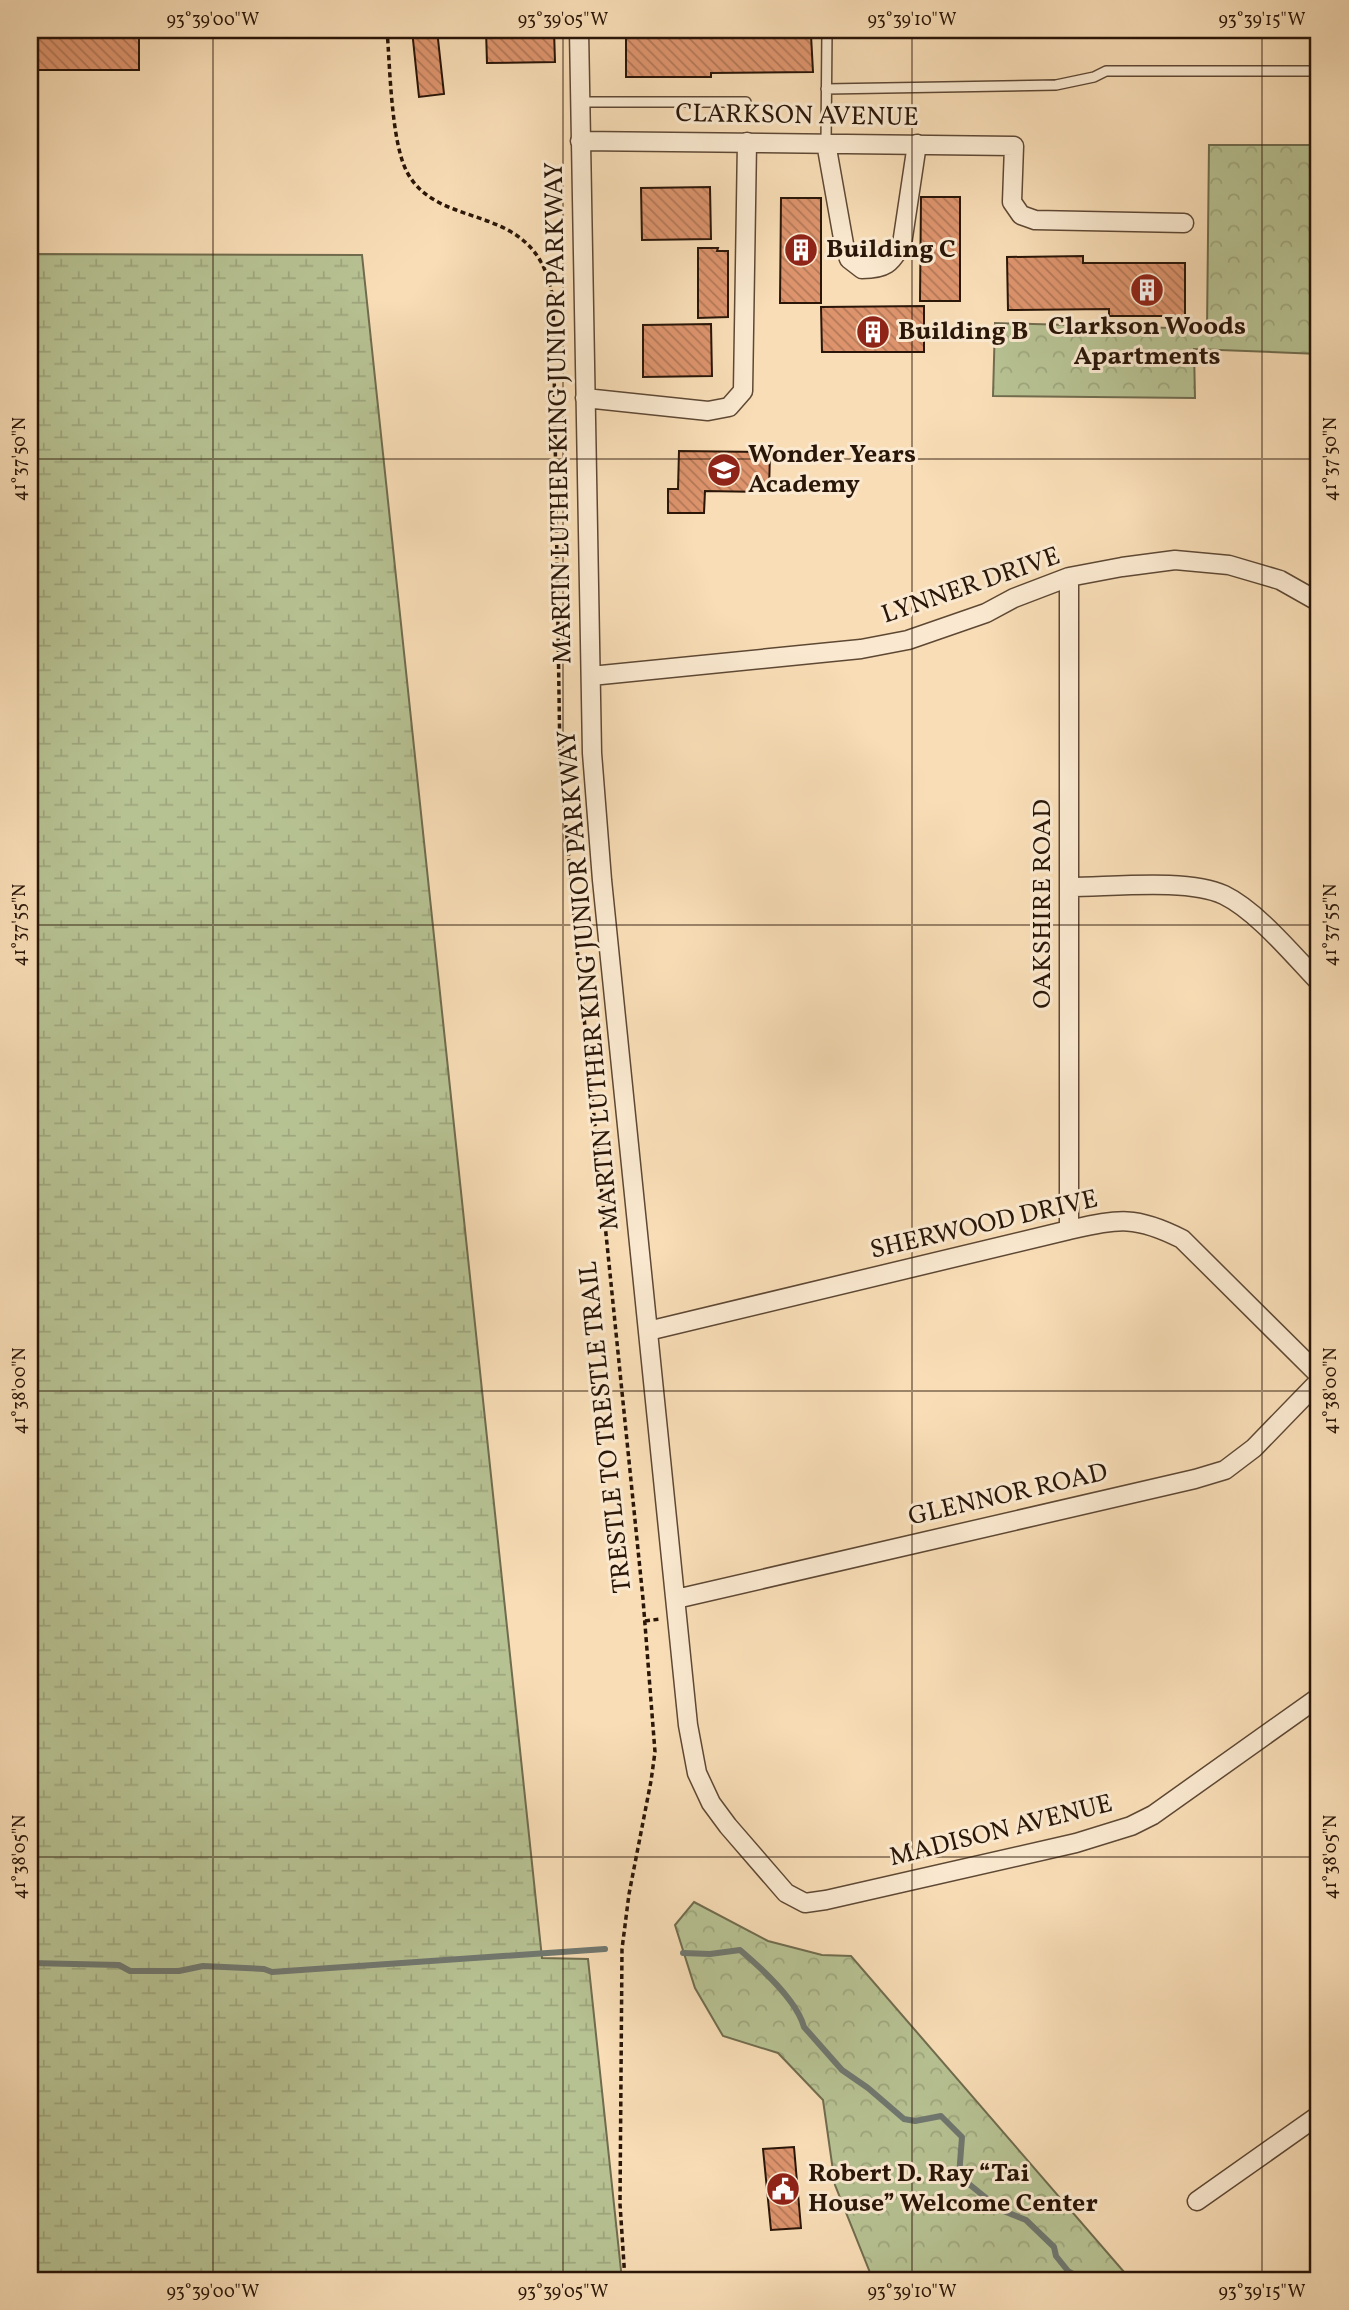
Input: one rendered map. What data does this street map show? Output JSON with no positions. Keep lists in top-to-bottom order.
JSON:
{
  "streets": {
    "street": [
      "CLARKSON AVENUE",
      "MARTIN LUTHER KING JUNIOR PARKWAY",
      "LYNNER DRIVE",
      "OAKSHIRE ROAD",
      "SHERWOOD DRIVE",
      "GLENNOR ROAD",
      "MADISON AVENUE"
    ],
    "path": ["TRESTLE TO TRESTLE TRAIL"]
  },
  "crossings": [
    ["CLARKSON AVENUE", "MARTIN LUTHER KING JUNIOR PARKWAY"],
    ["MARTIN LUTHER KING JUNIOR PARKWAY", "LYNNER DRIVE"],
    ["MARTIN LUTHER KING JUNIOR PARKWAY", "SHERWOOD DRIVE"],
    ["MARTIN LUTHER KING JUNIOR PARKWAY", "GLENNOR ROAD"],
    ["MARTIN LUTHER KING JUNIOR PARKWAY", "MADISON AVENUE"],
    ["LYNNER DRIVE", "OAKSHIRE ROAD"],
    ["OAKSHIRE ROAD", "SHERWOOD DRIVE"]
  ],
  "places": {
    "building": ["Building C", "Clarkson Woods Apartments", "Building B"],
    "school or university": ["Wonder Years Academy"],
    "public building": ["Robert D. Ray “Tai House” Welcome Center"]
  },
  "coordinates": [
    "93°39'00\"W",
    "93°39'05\"W",
    "93°39'10\"W",
    "93°39'15\"W",
    "41°37'50\"N",
    "41°37'55\"N",
    "41°38'00\"N",
    "41°38'05\"N"
  ]
}
